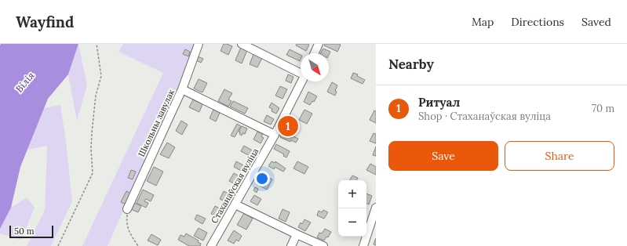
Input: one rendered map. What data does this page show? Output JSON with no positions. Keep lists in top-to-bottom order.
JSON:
{
  "streets": {
    "street": ["Школьны завулак", "Стаханаўская вуліца"]
  },
  "water": ["Вілія"],
  "scale_bar": "50 m",
  "north": "bottom right",
  "page": {
    "header": "Wayfind",
    "nav": ["Map", "Directions", "Saved"],
    "heading": "Nearby",
    "list": [
      {
        "mark": "1",
        "name": "Ритуал",
        "note": "Shop · Стаханаўская вуліца",
        "value": "70 m"
      }
    ],
    "pins": "1",
    "buttons": ["Save", "Share"],
    "map_buttons": ["+", "−"],
    "scale": "50 m"
  }
}
